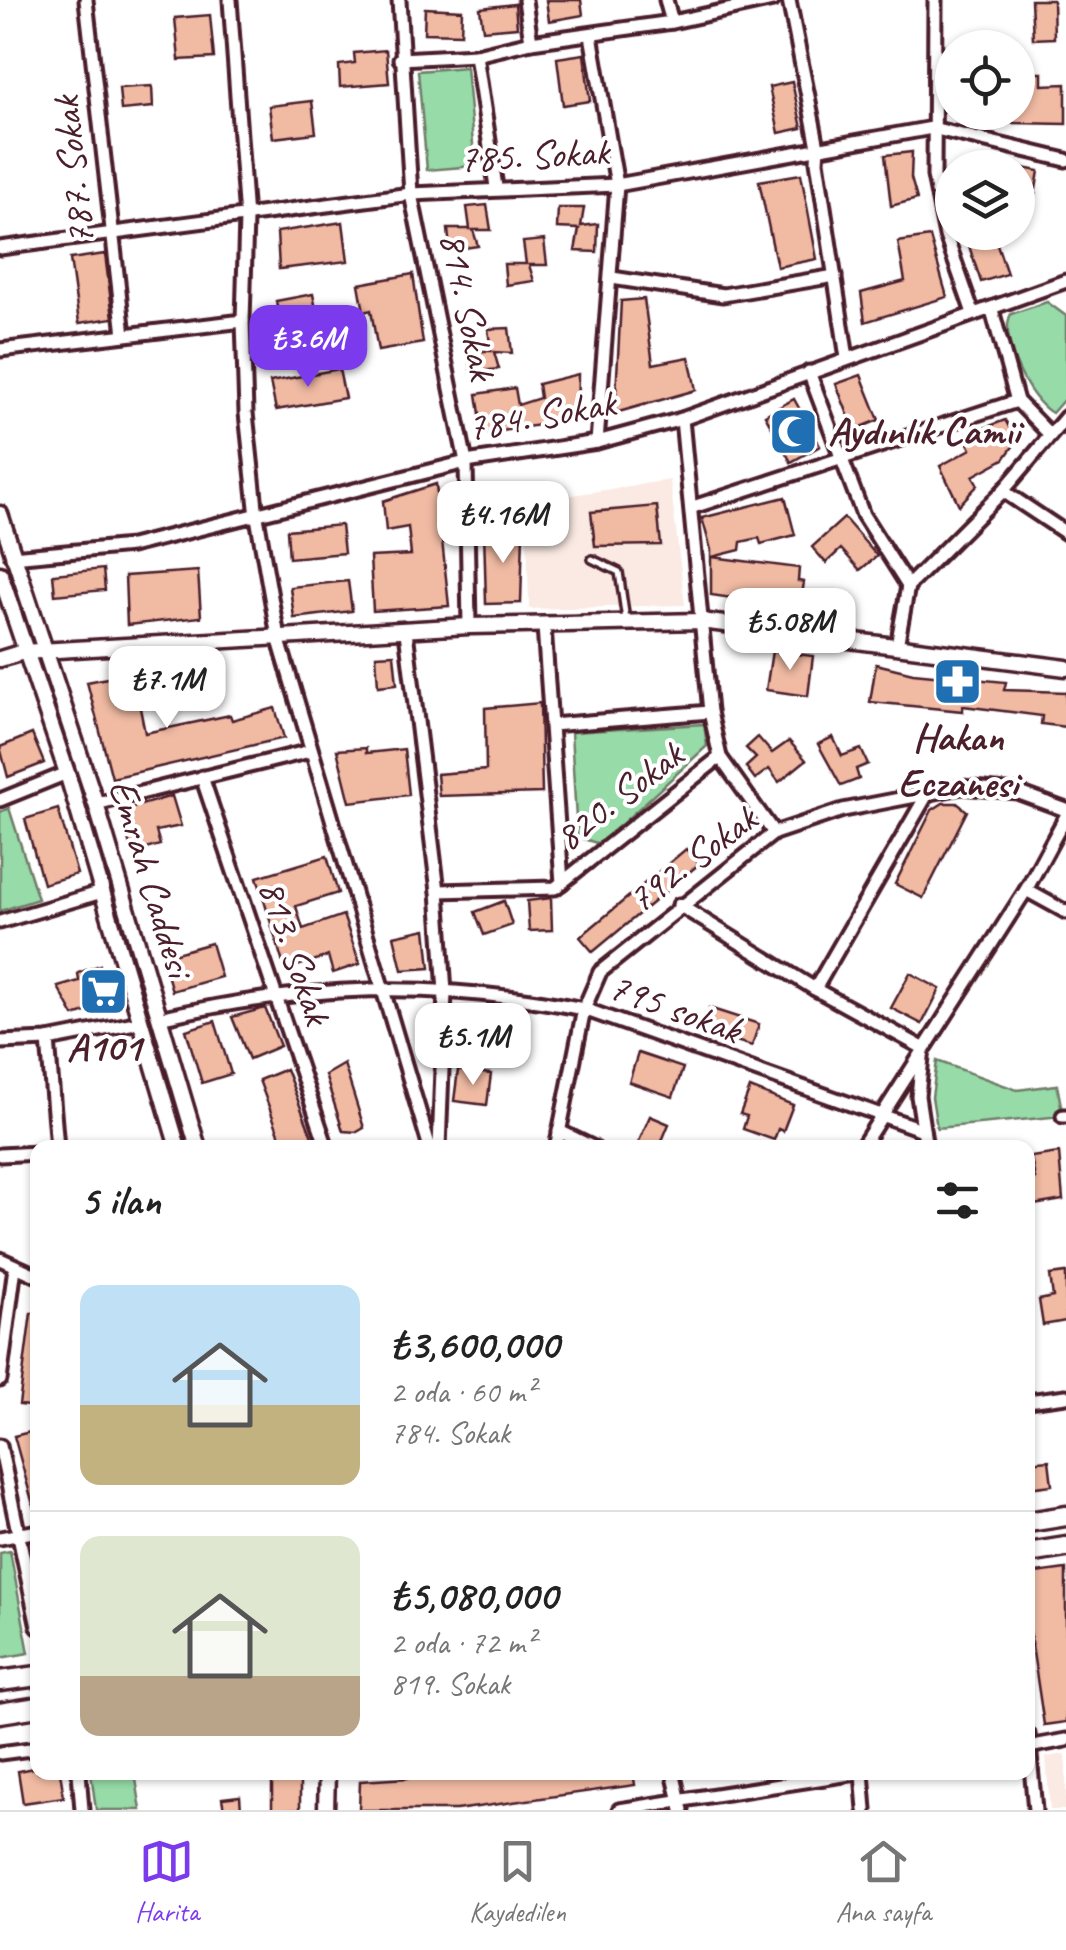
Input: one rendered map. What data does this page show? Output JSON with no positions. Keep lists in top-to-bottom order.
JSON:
{
  "streets": {
    "street": [
      "785. Sokak",
      "787. Sokak",
      "814. Sokak",
      "784. Sokak",
      "820. Sokak",
      "792. Sokak",
      "Emrah Caddesi",
      "813. Sokak",
      "795 sokak"
    ]
  },
  "crossings": [
    ["785. Sokak", "787. Sokak"],
    ["785. Sokak", "814. Sokak"],
    ["814. Sokak", "784. Sokak"],
    ["784. Sokak", "Emrah Caddesi"],
    ["792. Sokak", "795 sokak"],
    ["Emrah Caddesi", "795 sokak"],
    ["813. Sokak", "795 sokak"]
  ],
  "places": {
    "mosque": ["Aydınlık Camii"],
    "pharmacy": ["Hakan Eczanesi"],
    "supermarket": ["A101"]
  },
  "page": {
    "price": [
      "₺3.6M",
      "₺4.16M",
      "₺5.08M",
      "₺7.1M",
      "₺5.1M"
    ],
    "heading": "5 ilan",
    "list": [
      {
        "name": "₺3,600,000",
        "note": "2 oda · 60 m² · 784. Sokak"
      },
      {
        "name": "₺5,080,000",
        "note": "2 oda · 72 m² · 819. Sokak"
      }
    ],
    "tabs": ["Harita", "Kaydedilen", "Ana sayfa"]
  }
}
